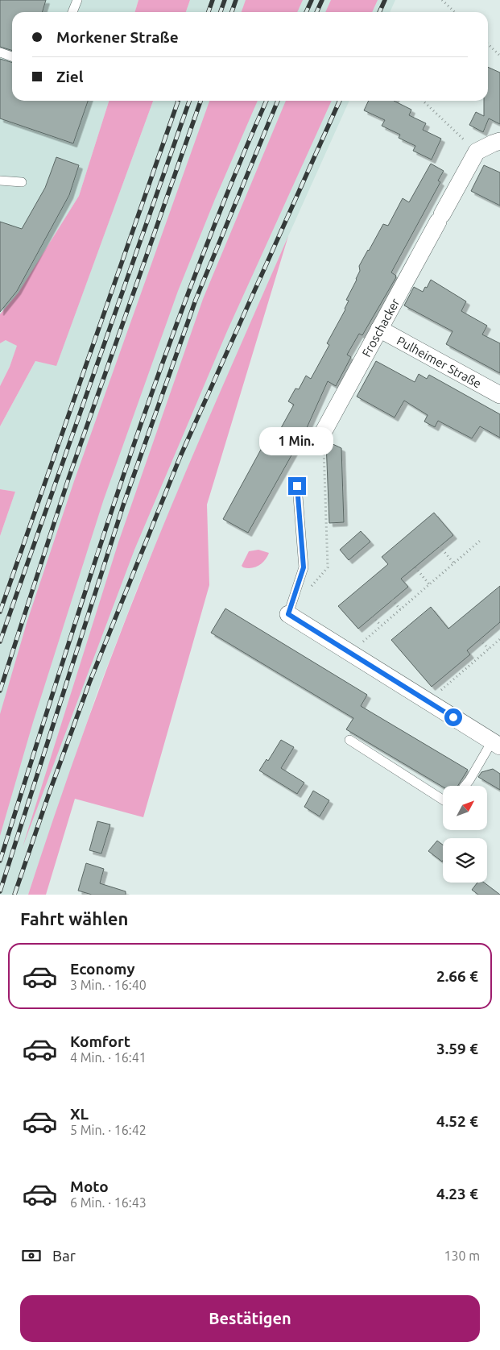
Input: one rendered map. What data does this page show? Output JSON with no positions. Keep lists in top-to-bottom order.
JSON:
{
  "streets": {
    "street": ["Froschacker", "Pulheimer Straße"]
  },
  "crossings": [
    ["Froschacker", "Pulheimer Straße"]
  ],
  "north": "top right",
  "page": {
    "banner": ["Morkener Straße", "Ziel"],
    "bubble": "1 Min.",
    "heading": "Fahrt wählen",
    "list": [
      {
        "name": "Economy",
        "note": "3 Min. · 16:40",
        "value": "2.66 €"
      },
      {
        "name": "Komfort",
        "note": "4 Min. · 16:41",
        "value": "3.59 €"
      },
      {
        "name": "XL",
        "note": "5 Min. · 16:42",
        "value": "4.52 €"
      },
      {
        "name": "Moto",
        "note": "6 Min. · 16:43",
        "value": "4.23 €"
      }
    ],
    "pay": ["Bar", "130 m"],
    "buttons": "Bestätigen"
  }
}
